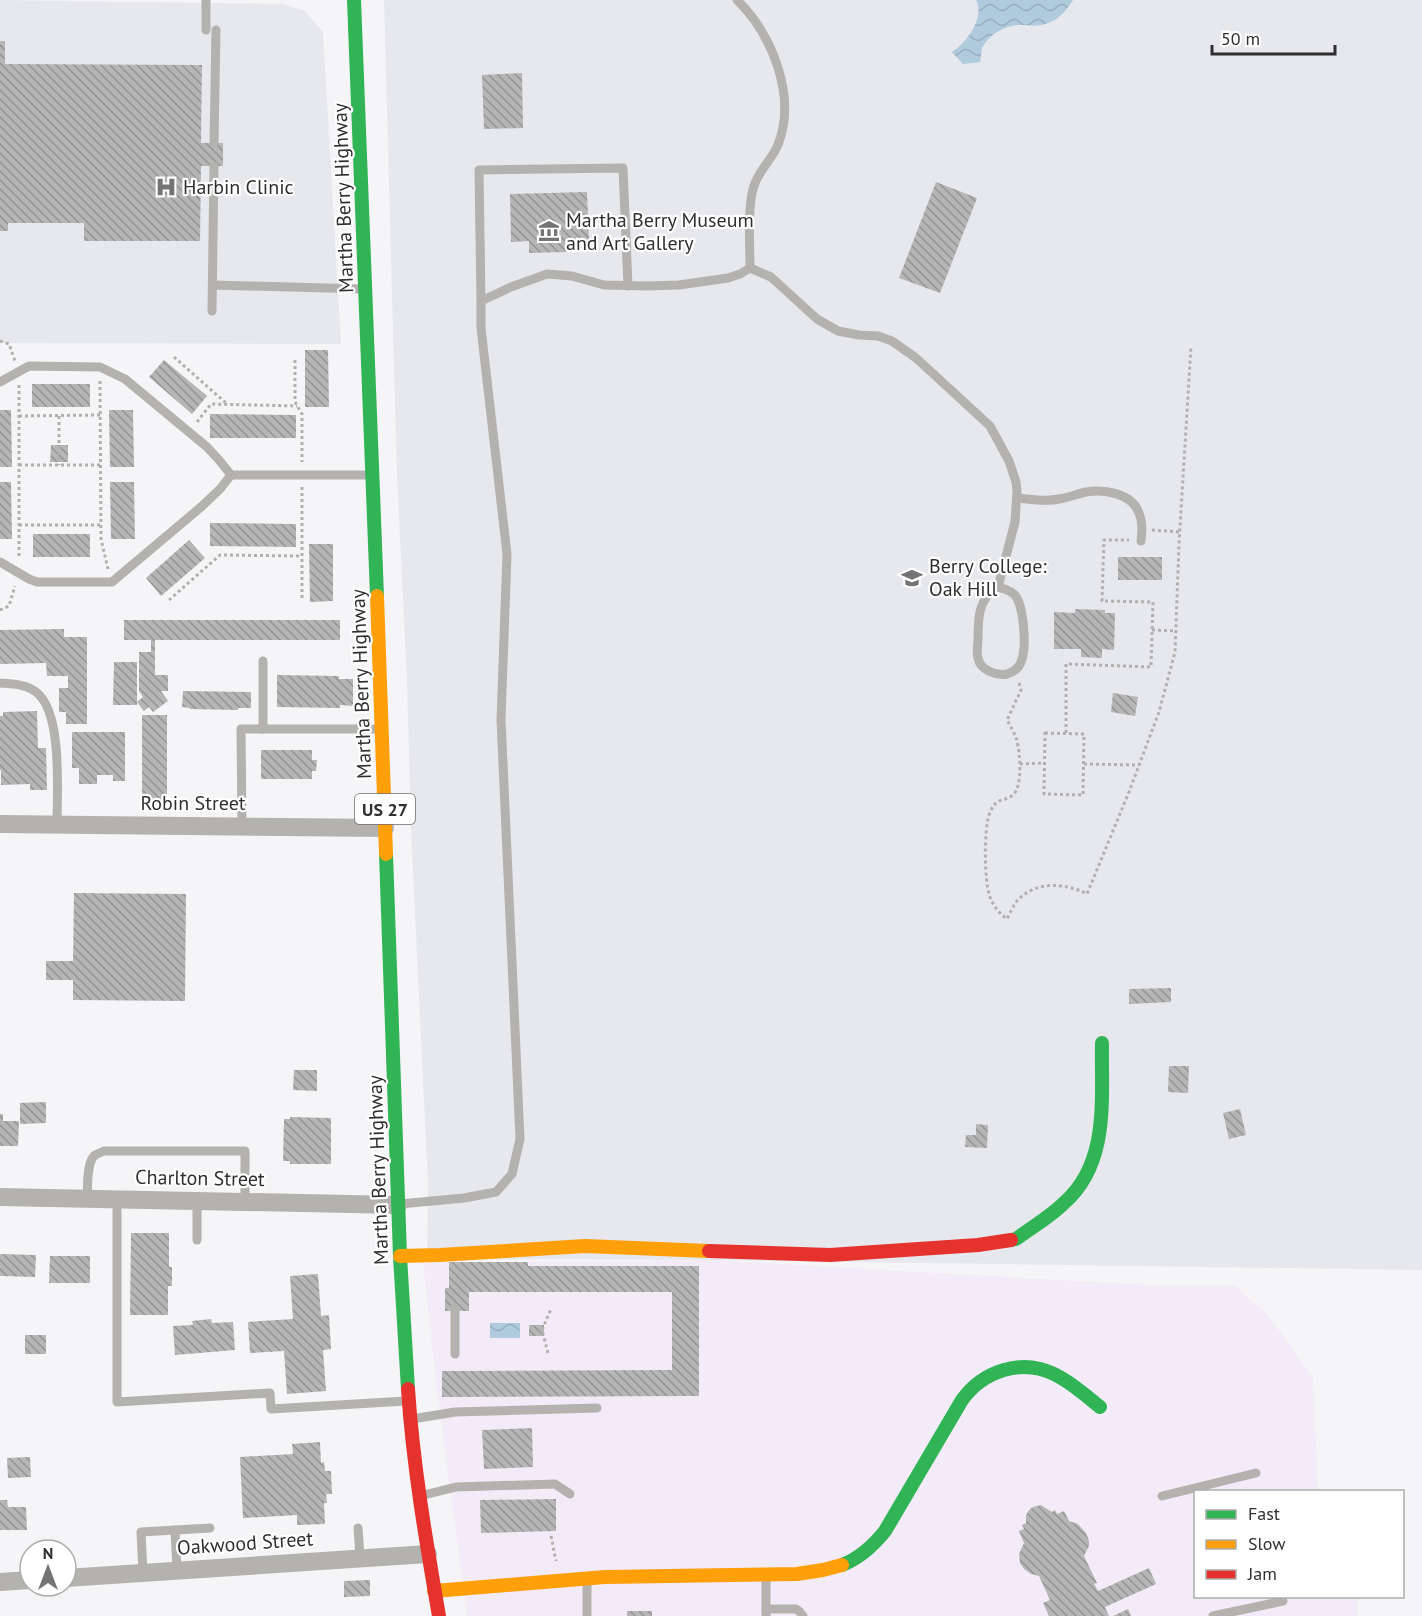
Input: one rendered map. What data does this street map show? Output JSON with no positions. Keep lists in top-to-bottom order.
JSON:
{
  "streets": {
    "main road": ["Martha Berry Highway", "US 27"],
    "street": ["Robin Street", "Charlton Street", "Oakwood Street"]
  },
  "crossings": [
    ["Martha Berry Highway", "Robin Street"],
    ["Martha Berry Highway", "Charlton Street"],
    ["Martha Berry Highway", "Oakwood Street"]
  ],
  "places": {
    "hospital": ["Harbin Clinic"],
    "museum": ["Martha Berry Museum and Art Gallery"],
    "school or university": ["Berry College: Oak Hill"]
  },
  "legend": ["Fast", "Slow", "Jam"],
  "scale_bar": "50 m",
  "north": "top"
}
